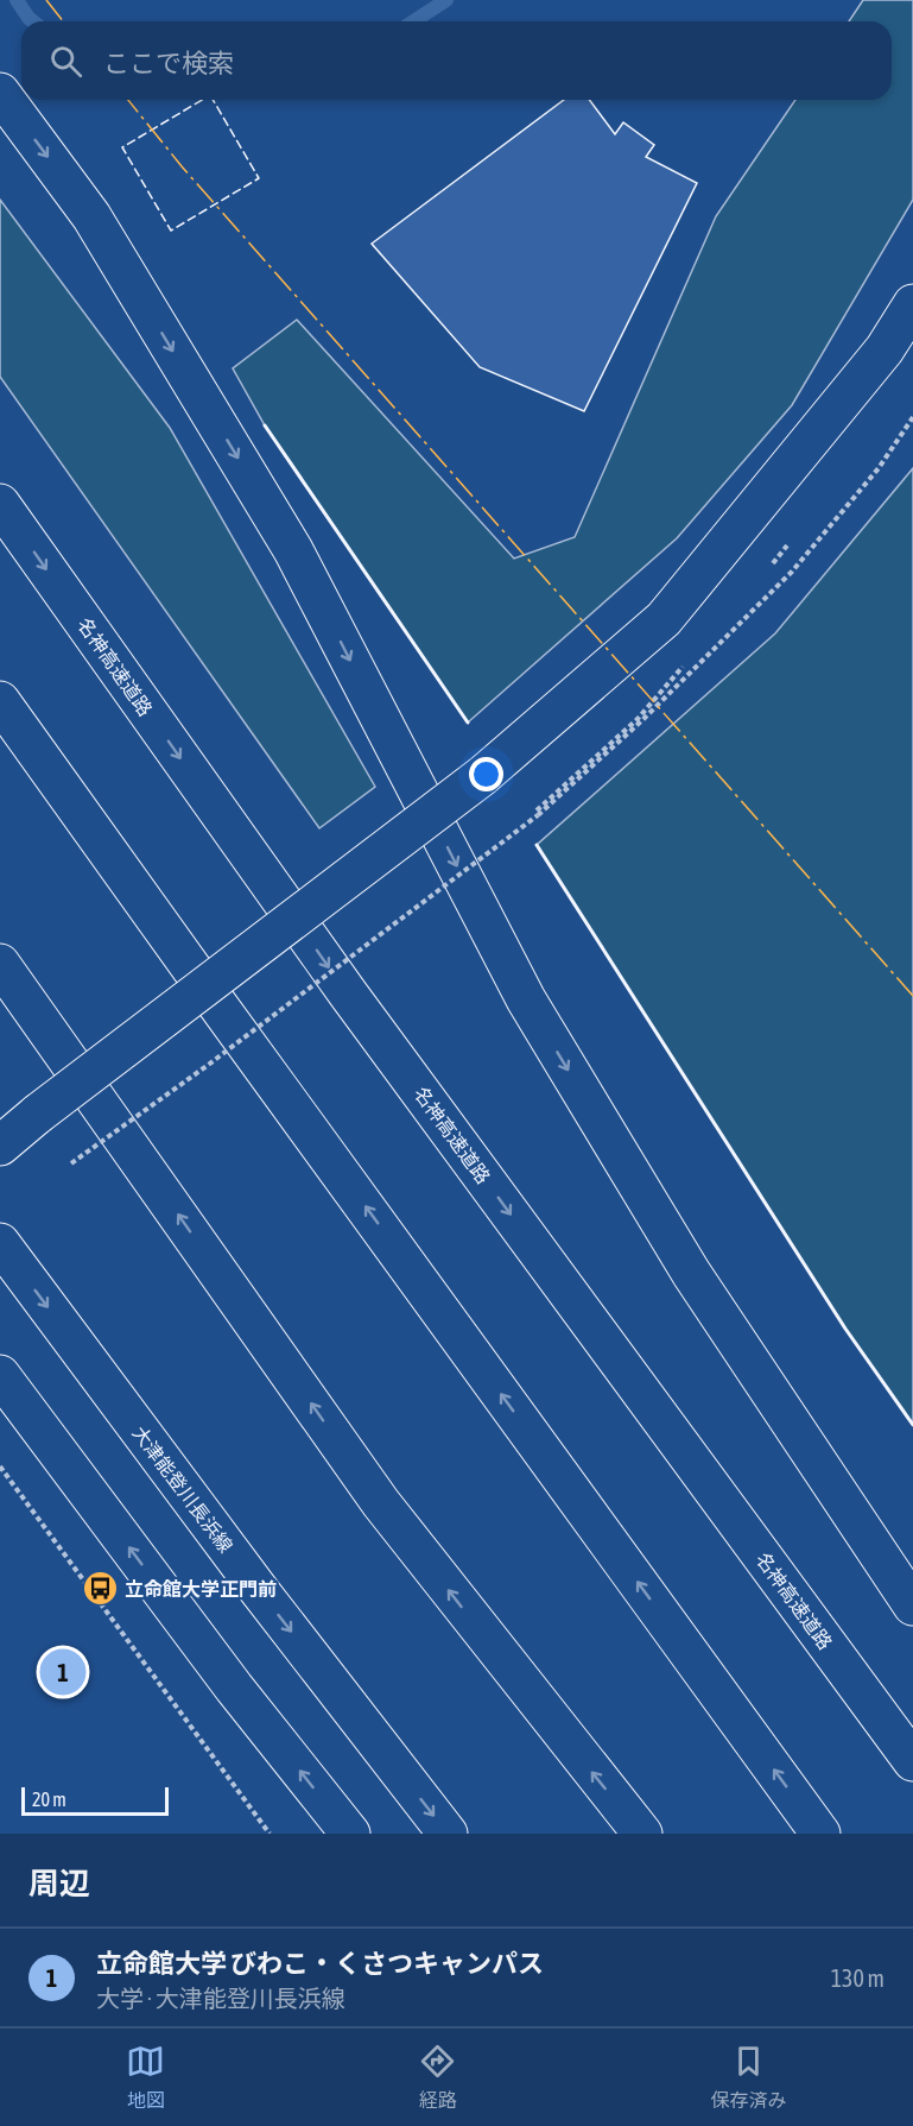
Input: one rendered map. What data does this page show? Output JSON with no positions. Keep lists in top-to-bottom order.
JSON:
{
  "streets": {
    "main road": ["名神高速道路", "大津能登川長浜線"]
  },
  "places": {
    "bus stop": ["立命館大学正門前"]
  },
  "scale_bar": "20 m",
  "page": {
    "search": "ここで検索",
    "pins": "1",
    "scale": "20 m",
    "heading": "周辺",
    "list": [
      {
        "mark": "1",
        "name": "立命館大学 びわこ・くさつキャンパス",
        "note": "大学 · 大津能登川長浜線",
        "value": "130 m"
      }
    ],
    "nav": ["地図", "経路", "保存済み"]
  }
}
